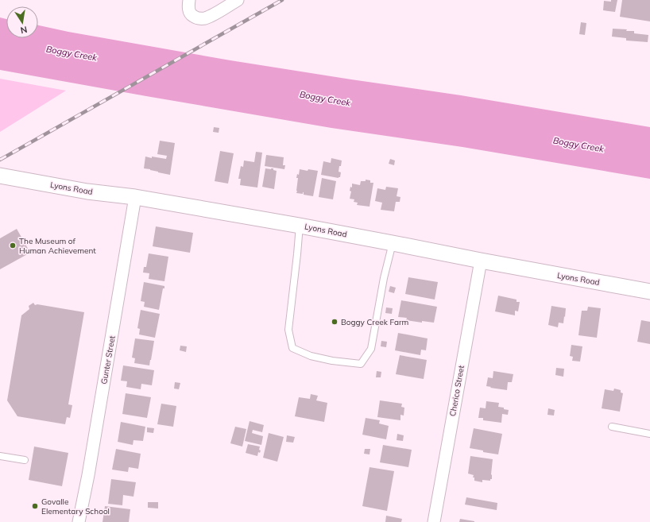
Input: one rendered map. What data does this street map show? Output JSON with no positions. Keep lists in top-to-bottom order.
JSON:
{
  "streets": {
    "street": ["Lyons Road", "Gunter Street", "Cherico Street"]
  },
  "crossings": [
    ["Lyons Road", "Gunter Street"],
    ["Lyons Road", "Cherico Street"]
  ],
  "water": ["Boggy Creek"],
  "places": ["The Museum of Human Achievement", "Boggy Creek Farm", "Govalle Elementary School"],
  "north": "bottom"
}
